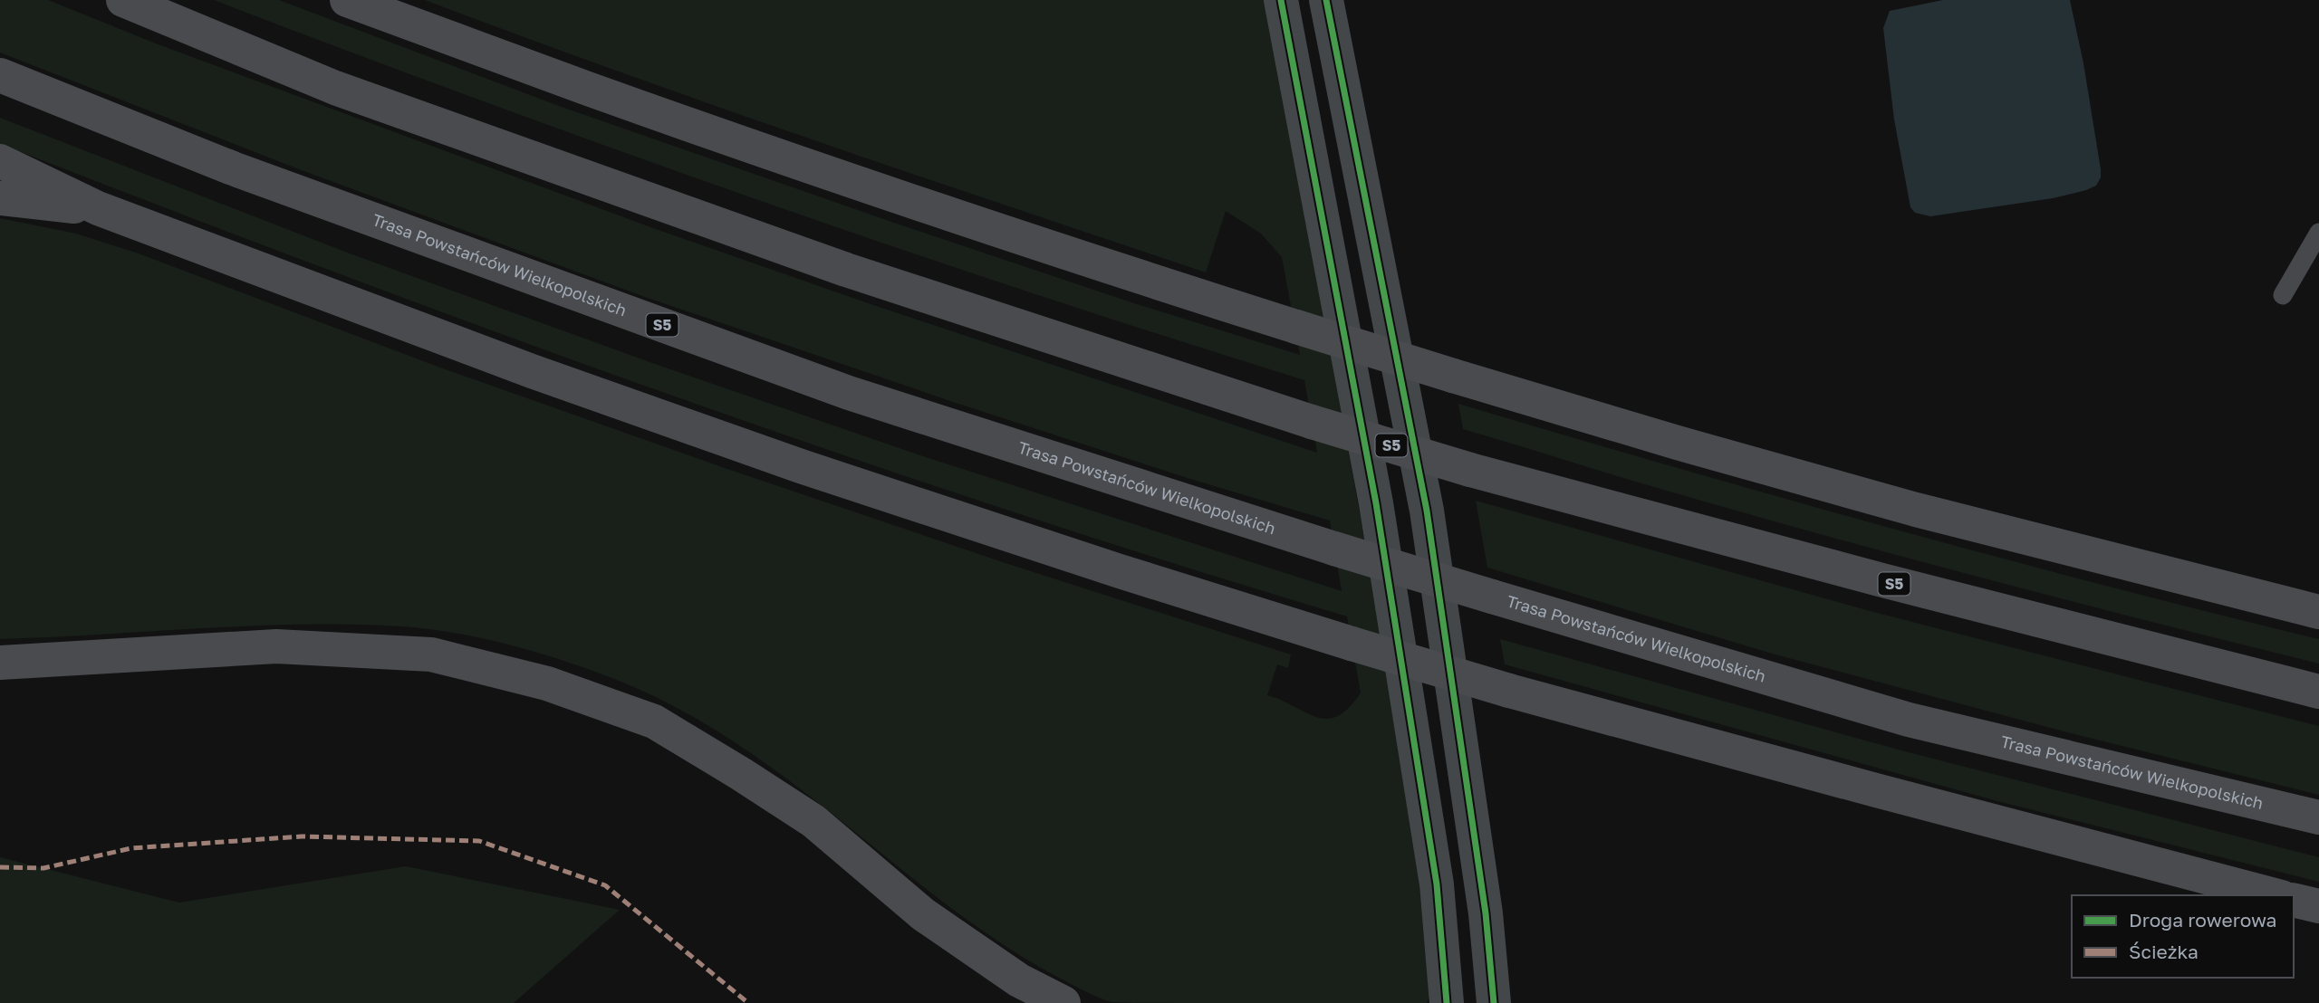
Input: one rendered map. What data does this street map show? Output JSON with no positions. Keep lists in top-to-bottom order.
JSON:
{
  "streets": {
    "highway": ["Trasa Powstańców Wielkopolskich", "S5"]
  },
  "legend": ["Droga rowerowa", "Ścieżka"]
}
